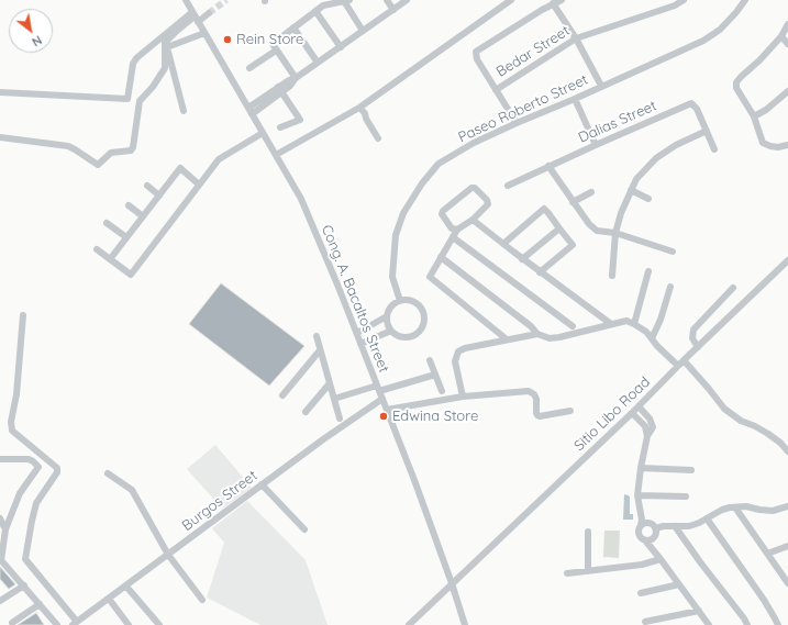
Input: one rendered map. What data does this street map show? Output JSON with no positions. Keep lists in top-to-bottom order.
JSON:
{
  "streets": {
    "street": [
      "Bedar Street",
      "Paseo Roberto Street",
      "Dalias Street",
      "Cong. A. Bacaltos Street",
      "Sitio Libo Road",
      "Burgos Street"
    ]
  },
  "crossings": [
    ["Cong. A. Bacaltos Street", "Sitio Libo Road"],
    ["Cong. A. Bacaltos Street", "Burgos Street"]
  ],
  "places": ["Rein Store", "Edwina Store"],
  "north": "bottom right"
}
